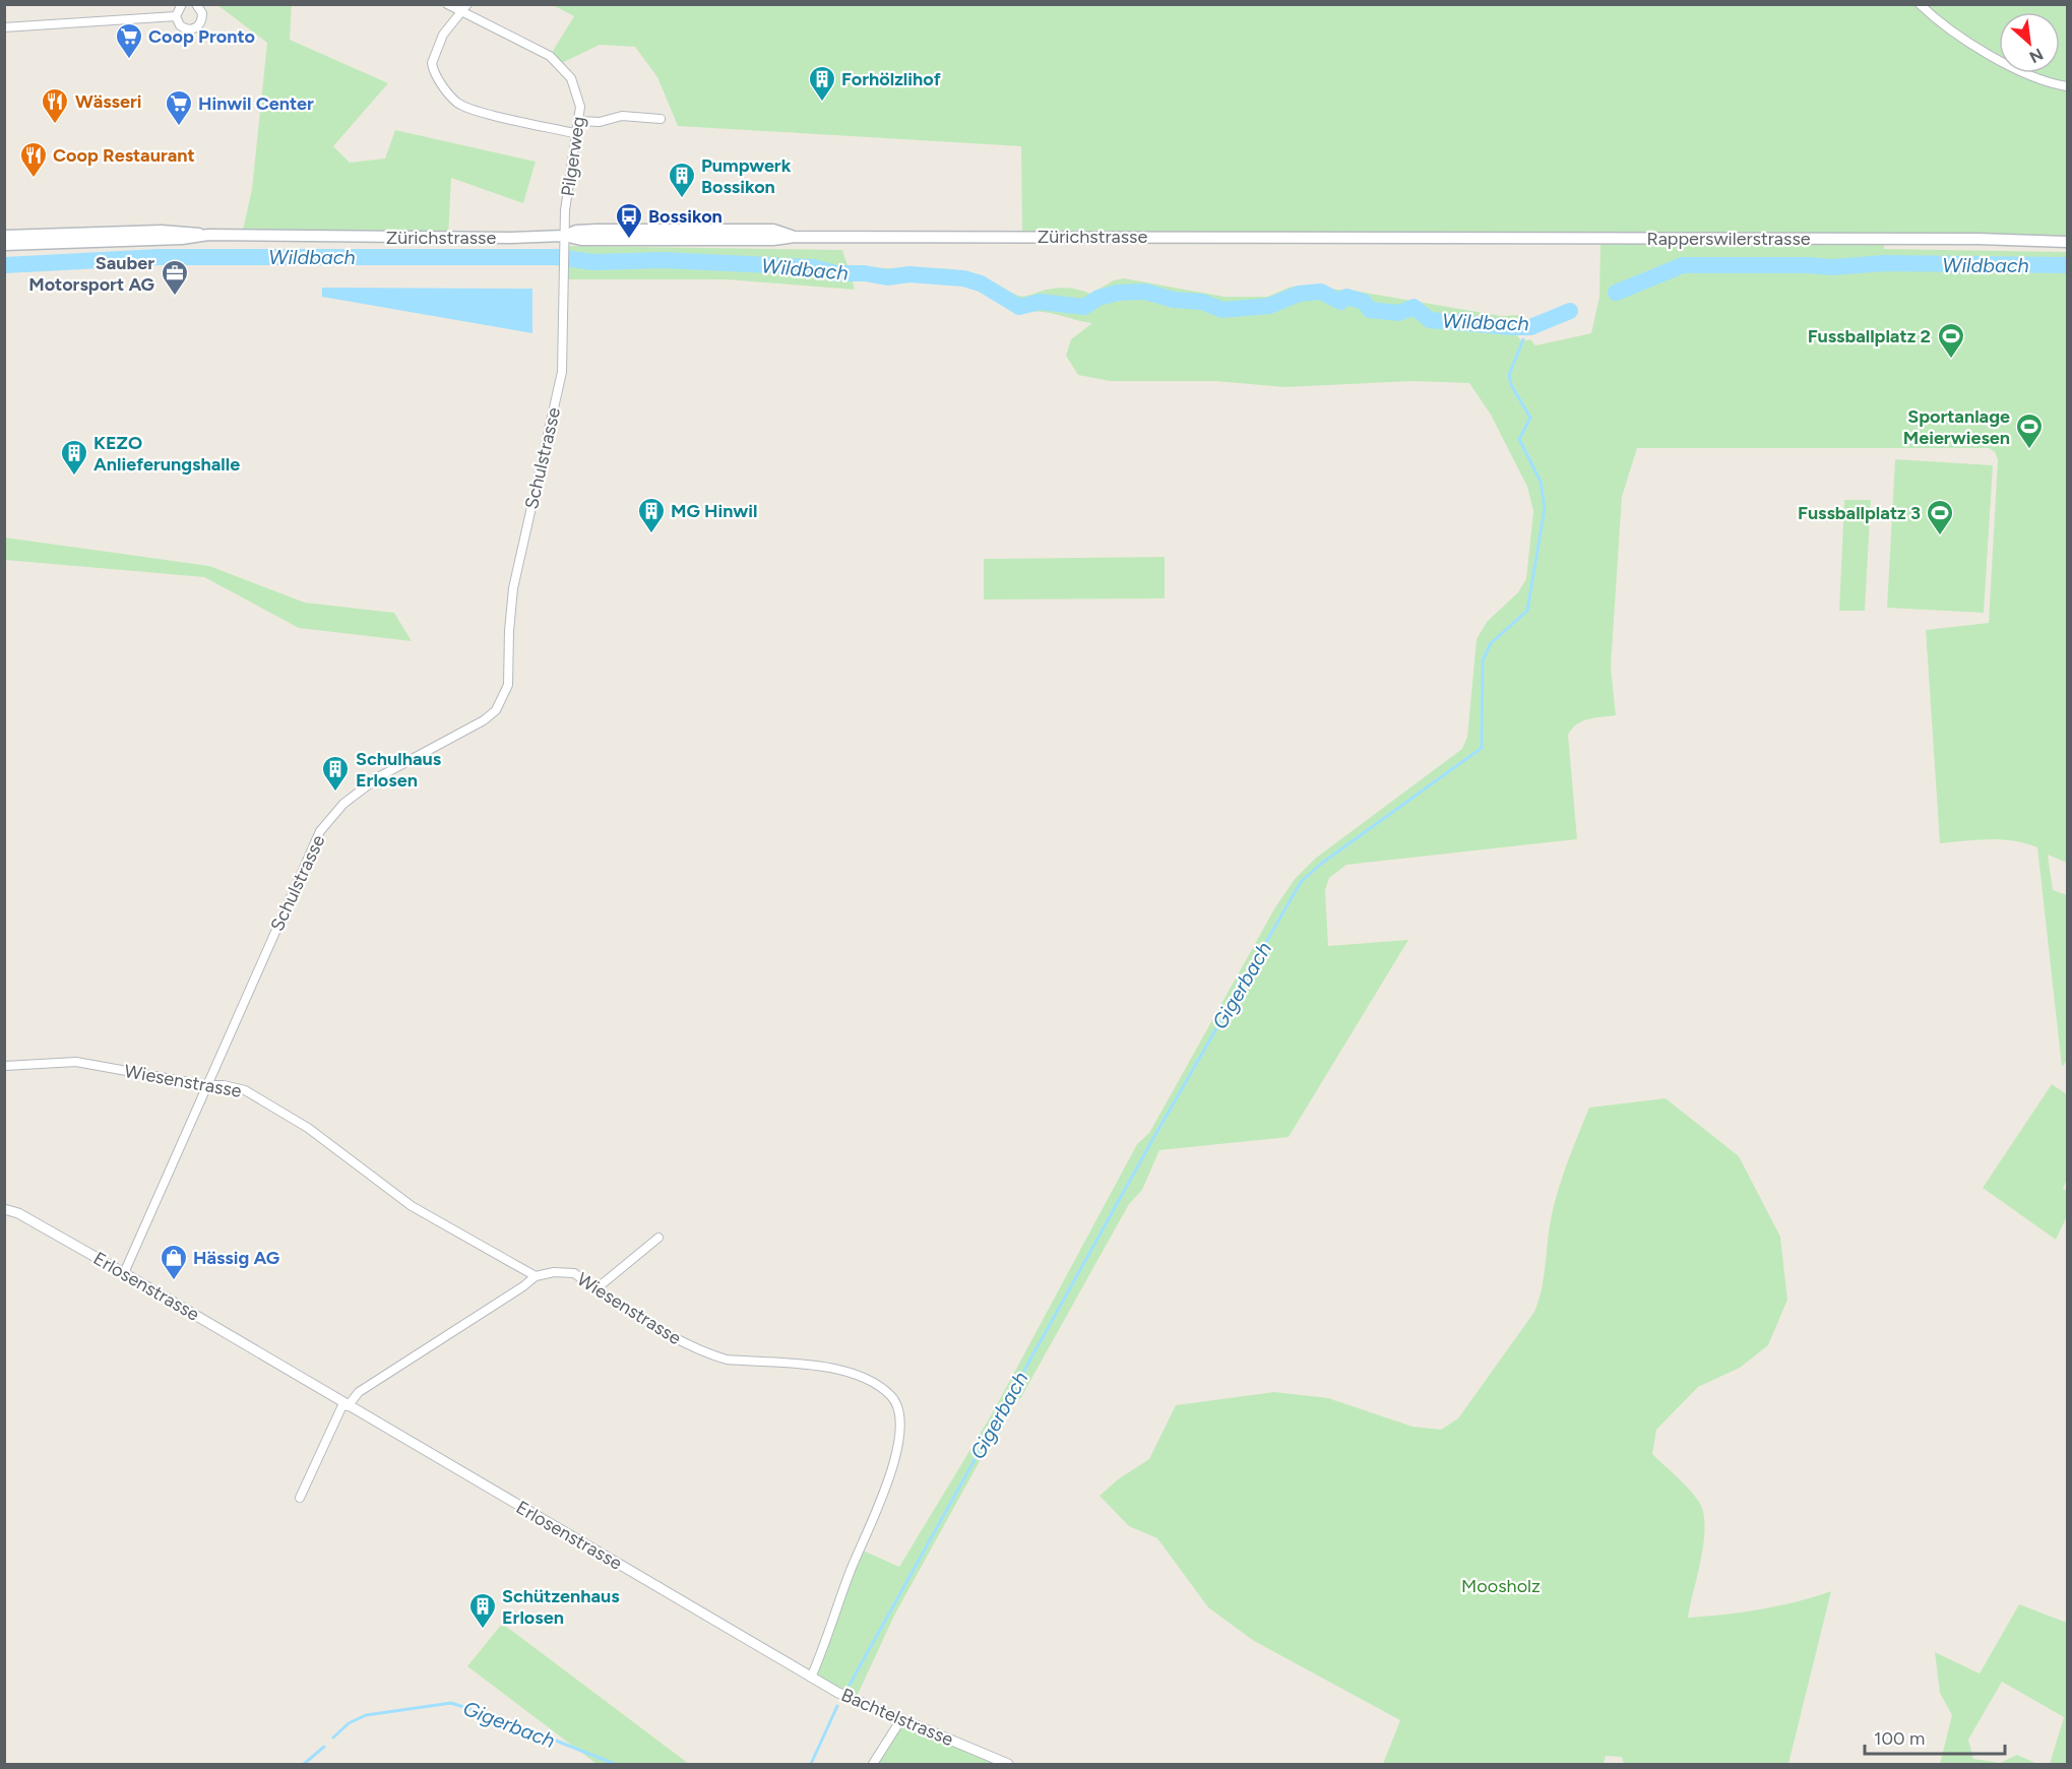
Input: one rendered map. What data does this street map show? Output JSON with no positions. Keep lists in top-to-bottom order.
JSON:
{
  "streets": {
    "main road": ["Zürichstrasse", "Rapperswilerstrasse"],
    "street": [
      "Pilgerweg",
      "Schulstrasse",
      "Wiesenstrasse",
      "Erlosenstrasse",
      "Bachtelstrasse"
    ]
  },
  "crossings": [
    ["Pilgerweg", "Zürichstrasse"],
    ["Pilgerweg", "Schulstrasse"],
    ["Zürichstrasse", "Rapperswilerstrasse"],
    ["Zürichstrasse", "Schulstrasse"],
    ["Schulstrasse", "Wiesenstrasse"],
    ["Schulstrasse", "Erlosenstrasse"],
    ["Wiesenstrasse", "Bachtelstrasse"],
    ["Erlosenstrasse", "Bachtelstrasse"]
  ],
  "water": ["Wildbach", "Gigerbach"],
  "parks": ["Moosholz"],
  "places": {
    "supermarket": ["Coop Pronto", "Hinwil Center"],
    "building": [
      "Forhölzlihof",
      "Pumpwerk Bossikon",
      "KEZO Anlieferungshalle",
      "MG Hinwil",
      "Schulhaus Erlosen",
      "Schützenhaus Erlosen"
    ],
    "restaurant": ["Wässeri", "Coop Restaurant"],
    "bus stop": ["Bossikon"],
    "office": ["Sauber Motorsport AG"],
    "sports": ["Fussballplatz 2", "Sportanlage Meierwiesen", "Fussballplatz 3"],
    "shop": ["Hässig AG"]
  },
  "scale_bar": "100 m",
  "north": "bottom right"
}
